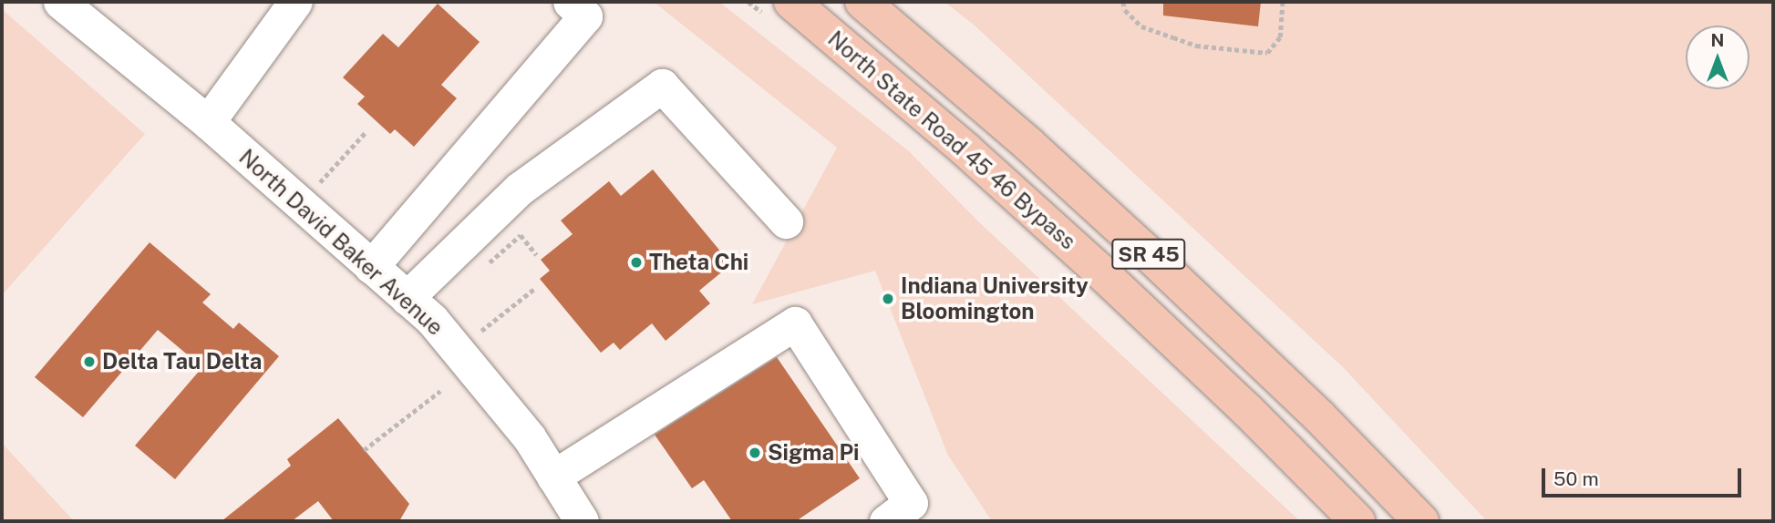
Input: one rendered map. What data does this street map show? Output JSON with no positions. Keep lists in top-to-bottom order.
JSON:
{
  "streets": {
    "highway": ["North State Road 45 46 Bypass", "SR 45"],
    "street": ["North David Baker Avenue"]
  },
  "places": [
    "Theta Chi",
    "Indiana University Bloomington",
    "Delta Tau Delta",
    "Sigma Pi"
  ],
  "scale_bar": "50 m",
  "north": "top"
}
